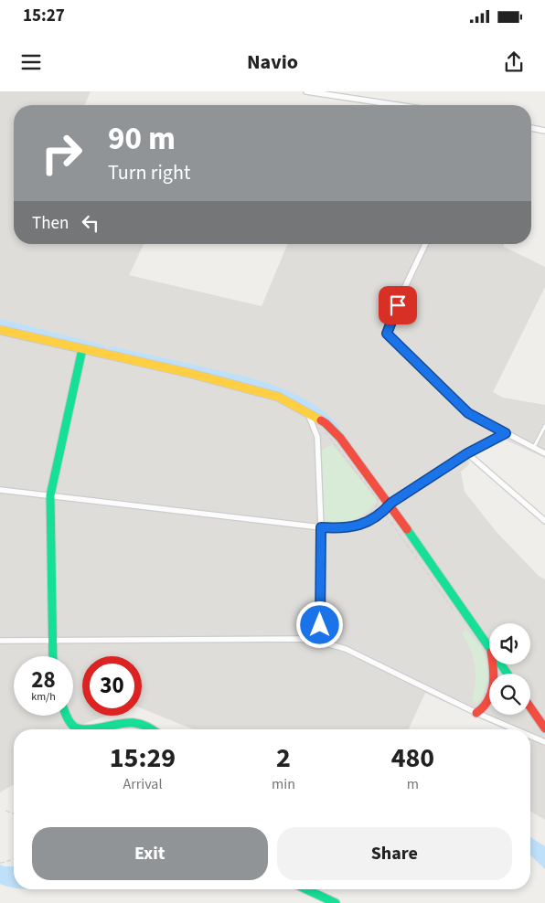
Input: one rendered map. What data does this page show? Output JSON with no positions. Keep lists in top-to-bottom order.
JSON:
{
  "page": {
    "status": "15:27",
    "header": "Navio",
    "turn": ["90 m", "Turn right"],
    "then": "Then",
    "speed": "28 km/h",
    "limit": "30",
    "eta": [
      "15:29",
      "Arrival",
      "2",
      "min",
      "480",
      "m"
    ],
    "buttons": ["Exit", "Share"]
  }
}
